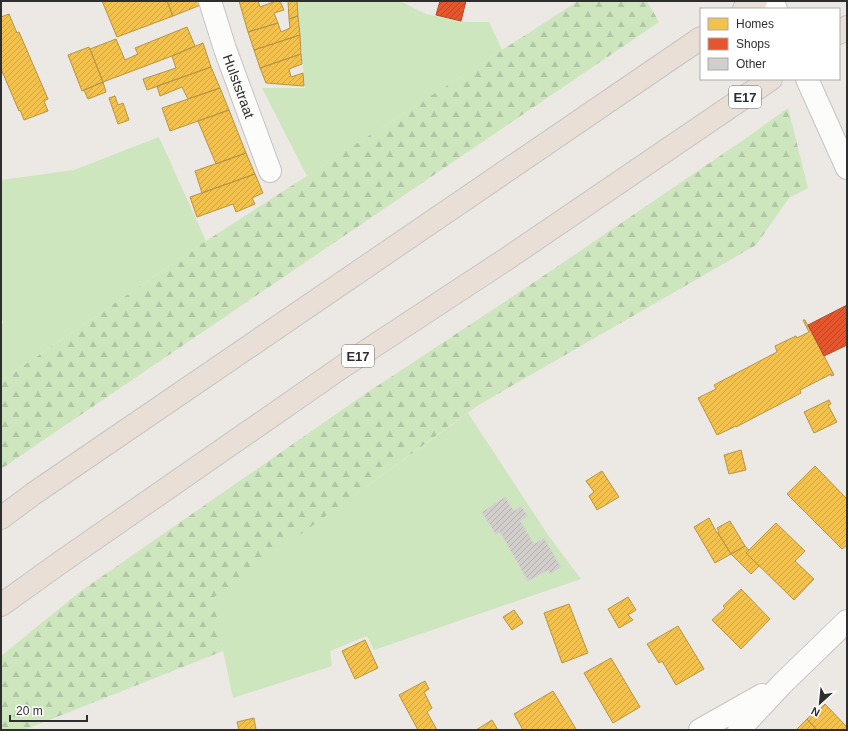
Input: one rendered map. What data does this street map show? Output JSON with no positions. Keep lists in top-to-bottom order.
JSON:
{
  "streets": {
    "highway": ["E17"],
    "street": ["Hulststraat"]
  },
  "legend": ["Homes", "Shops", "Other"],
  "scale_bar": "20 m",
  "north": "bottom left"
}
